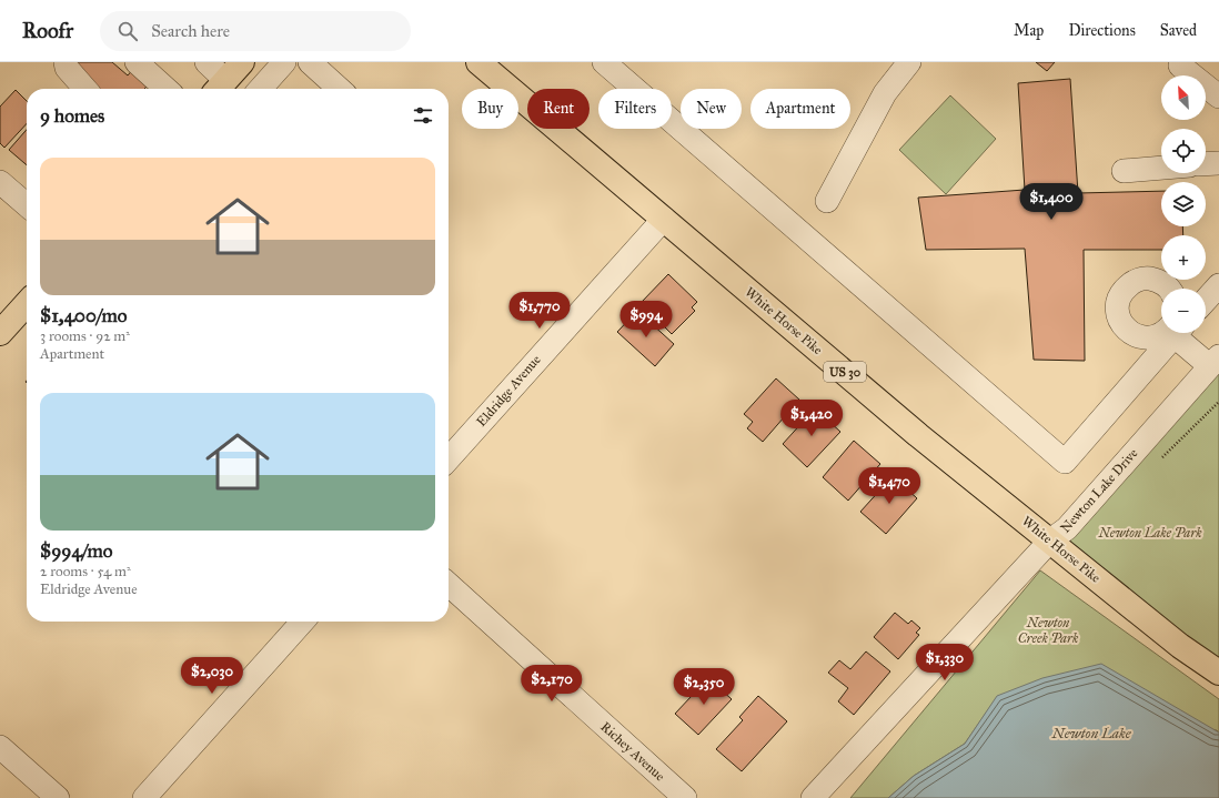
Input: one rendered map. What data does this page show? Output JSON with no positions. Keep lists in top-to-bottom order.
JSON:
{
  "streets": {
    "main road": ["White Horse Pike", "US 30"],
    "street": ["Eldridge Avenue", "Newton Lake Drive", "Richey Avenue"]
  },
  "crossings": [
    ["White Horse Pike", "Eldridge Avenue"],
    ["White Horse Pike", "Newton Lake Drive"]
  ],
  "water": ["Newton Lake"],
  "parks": ["Newton Lake Park", "Newton Creek Park"],
  "north": "top left",
  "page": {
    "header": "Roofr",
    "search": "Search here",
    "nav": ["Map", "Directions", "Saved"],
    "map_buttons": ["+", "−"],
    "chip": [
      "Buy",
      "Rent",
      "Filters",
      "New",
      "Apartment"
    ],
    "heading": "9 homes",
    "list": [
      {
        "name": "$1,400/mo",
        "note": "3 rooms · 92 m² · Apartment"
      },
      {
        "name": "$994/mo",
        "note": "2 rooms · 54 m² · Eldridge Avenue"
      }
    ],
    "price": [
      "$1,400",
      "$1,770",
      "$994",
      "$1,420",
      "$1,470",
      "$1,330",
      "$2,030",
      "$2,170",
      "$2,350"
    ]
  }
}
